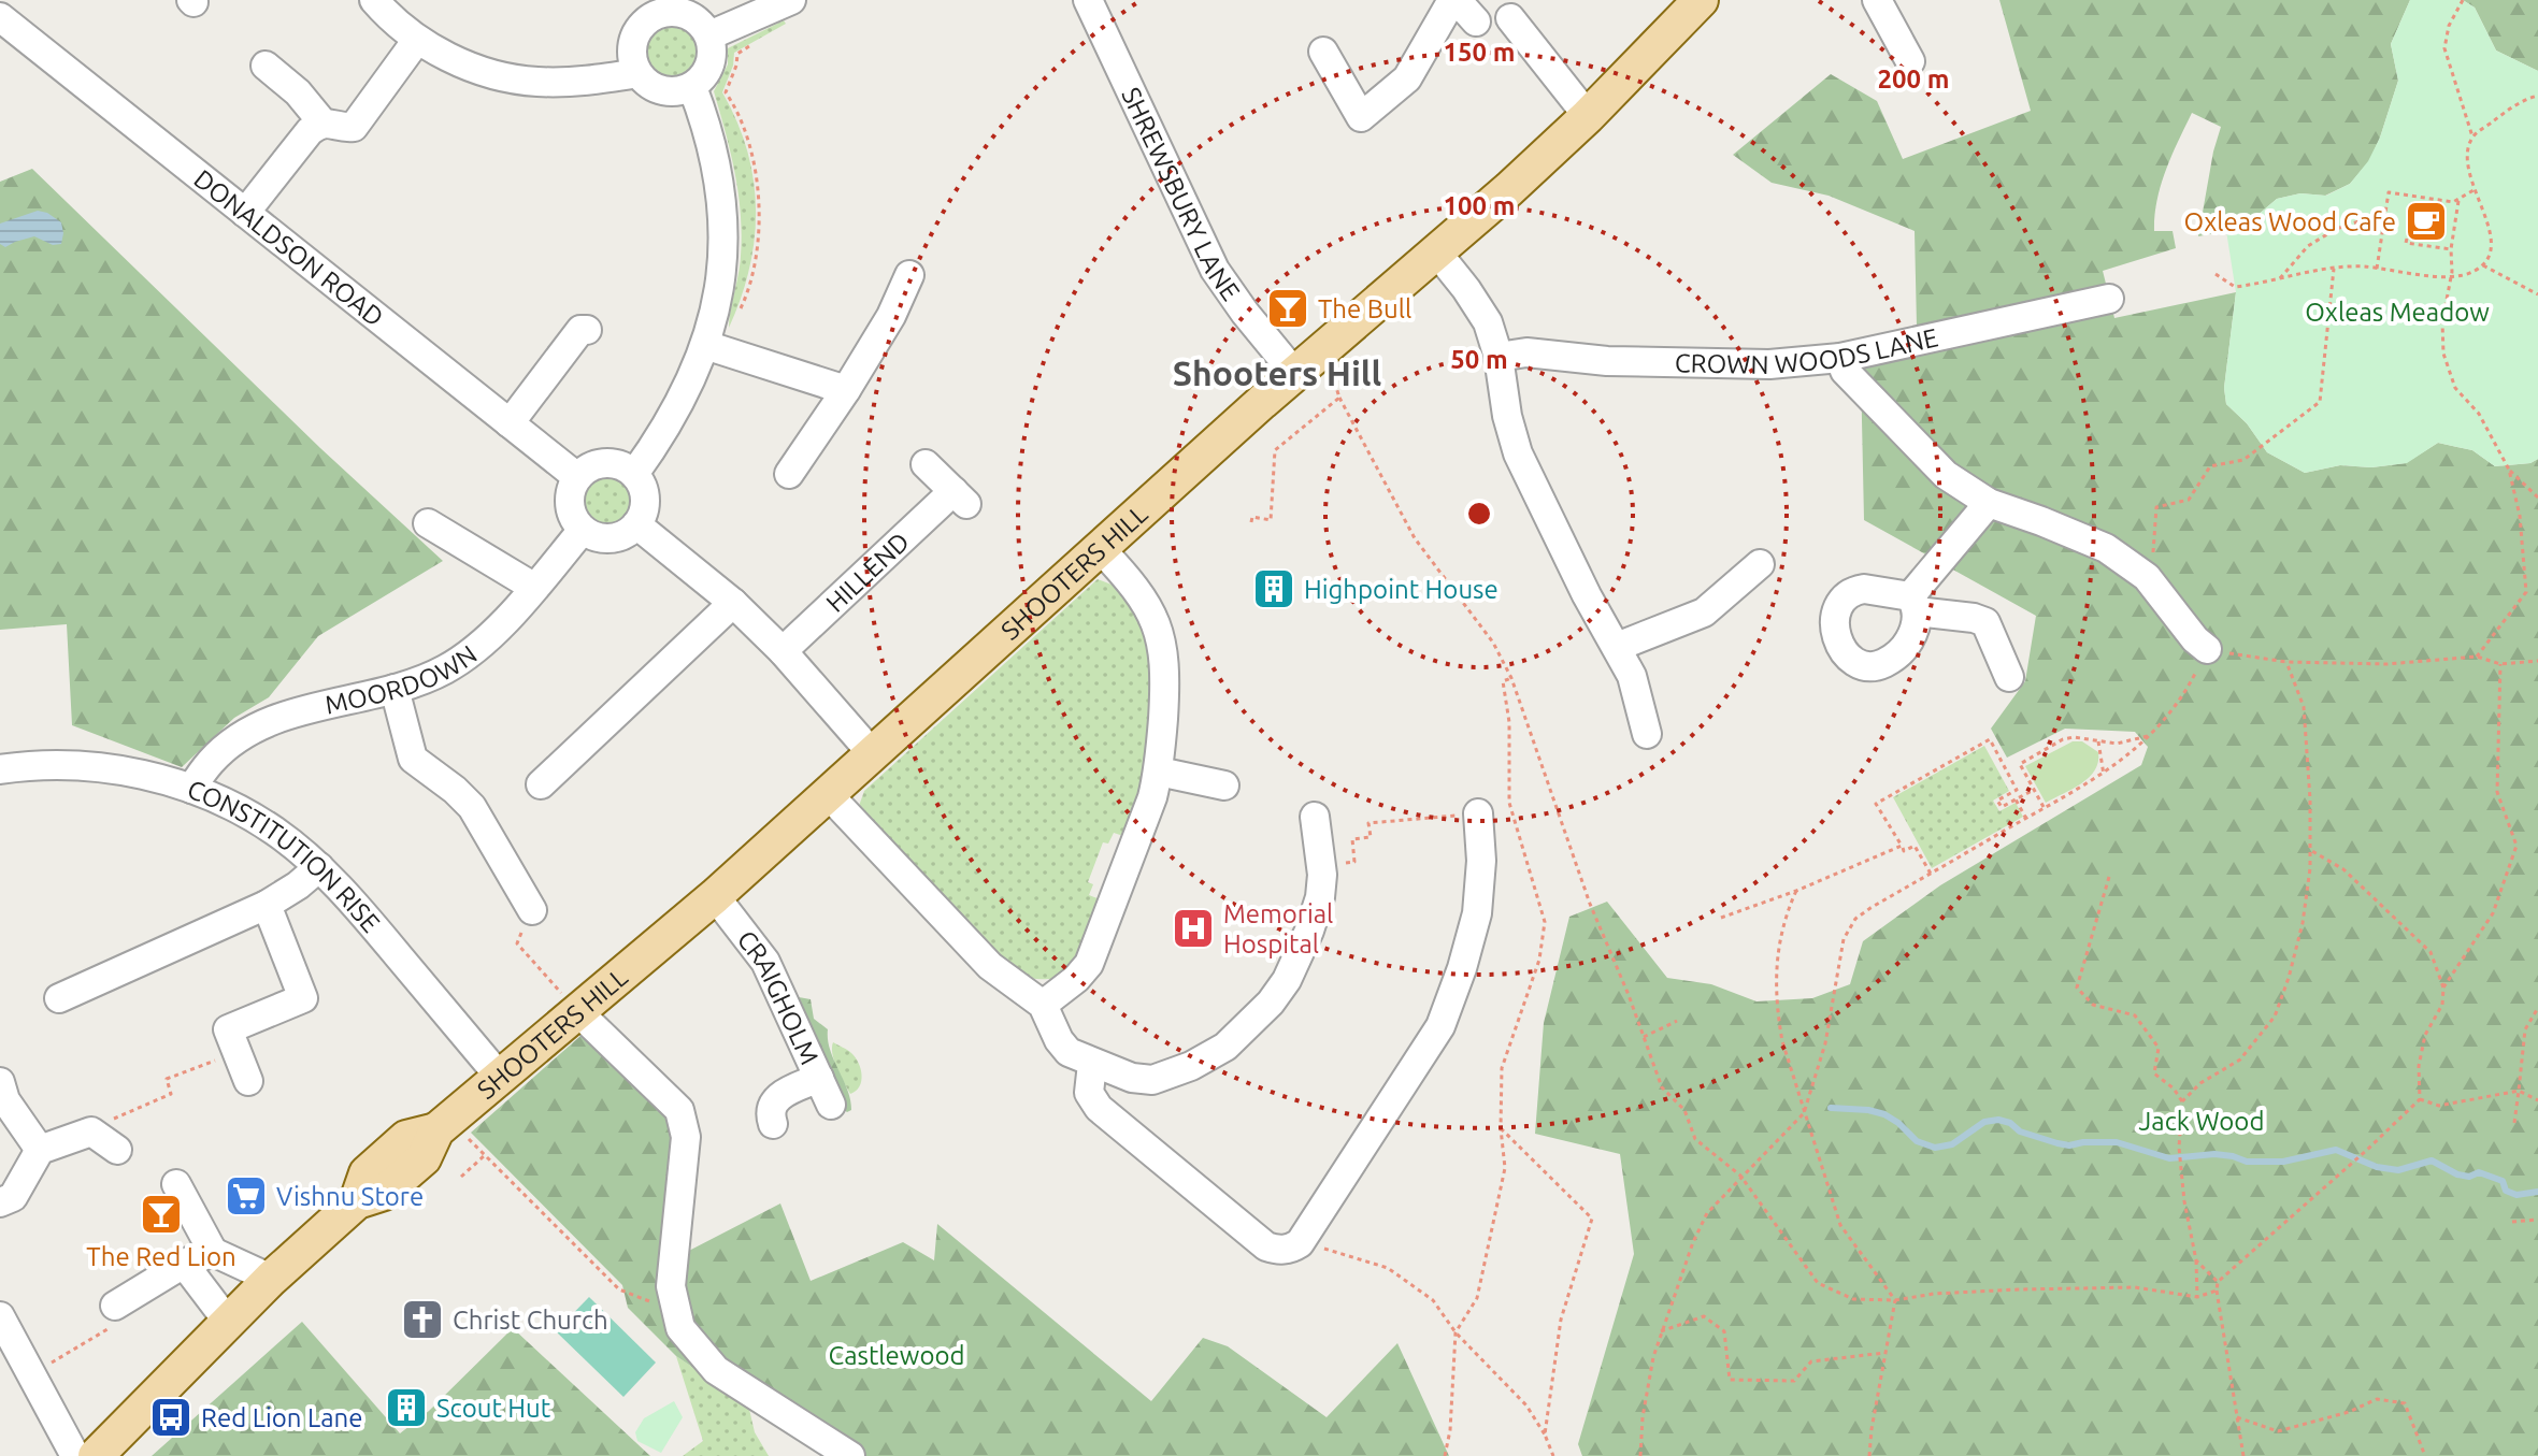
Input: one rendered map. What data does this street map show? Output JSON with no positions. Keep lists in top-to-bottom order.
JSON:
{
  "streets": {
    "main road": ["SHOOTERS HILL"],
    "street": [
      "SHREWSBURY LANE",
      "DONALDSON ROAD",
      "CROWN WOODS LANE",
      "HILLEND",
      "MOORDOWN",
      "CONSTITUTION RISE",
      "CRAIGHOLM"
    ]
  },
  "crossings": [
    ["SHREWSBURY LANE", "SHOOTERS HILL"],
    ["DONALDSON ROAD", "MOORDOWN"],
    ["SHOOTERS HILL", "CONSTITUTION RISE"],
    ["SHOOTERS HILL", "CRAIGHOLM"],
    ["MOORDOWN", "CONSTITUTION RISE"]
  ],
  "districts": ["Shooters Hill"],
  "parks": ["Oxleas Meadow", "Jack Wood", "Castlewood"],
  "places": {
    "cafe": ["Oxleas Wood Cafe"],
    "bar": ["The Bull", "The Red Lion"],
    "building": ["Highpoint House", "Scout Hut"],
    "hospital": ["Memorial Hospital"],
    "supermarket": ["Vishnu Store"],
    "church": ["Christ Church"],
    "bus stop": ["Red Lion Lane"]
  },
  "rings": [
    "150 m",
    "200 m",
    "100 m",
    "50 m"
  ]
}
